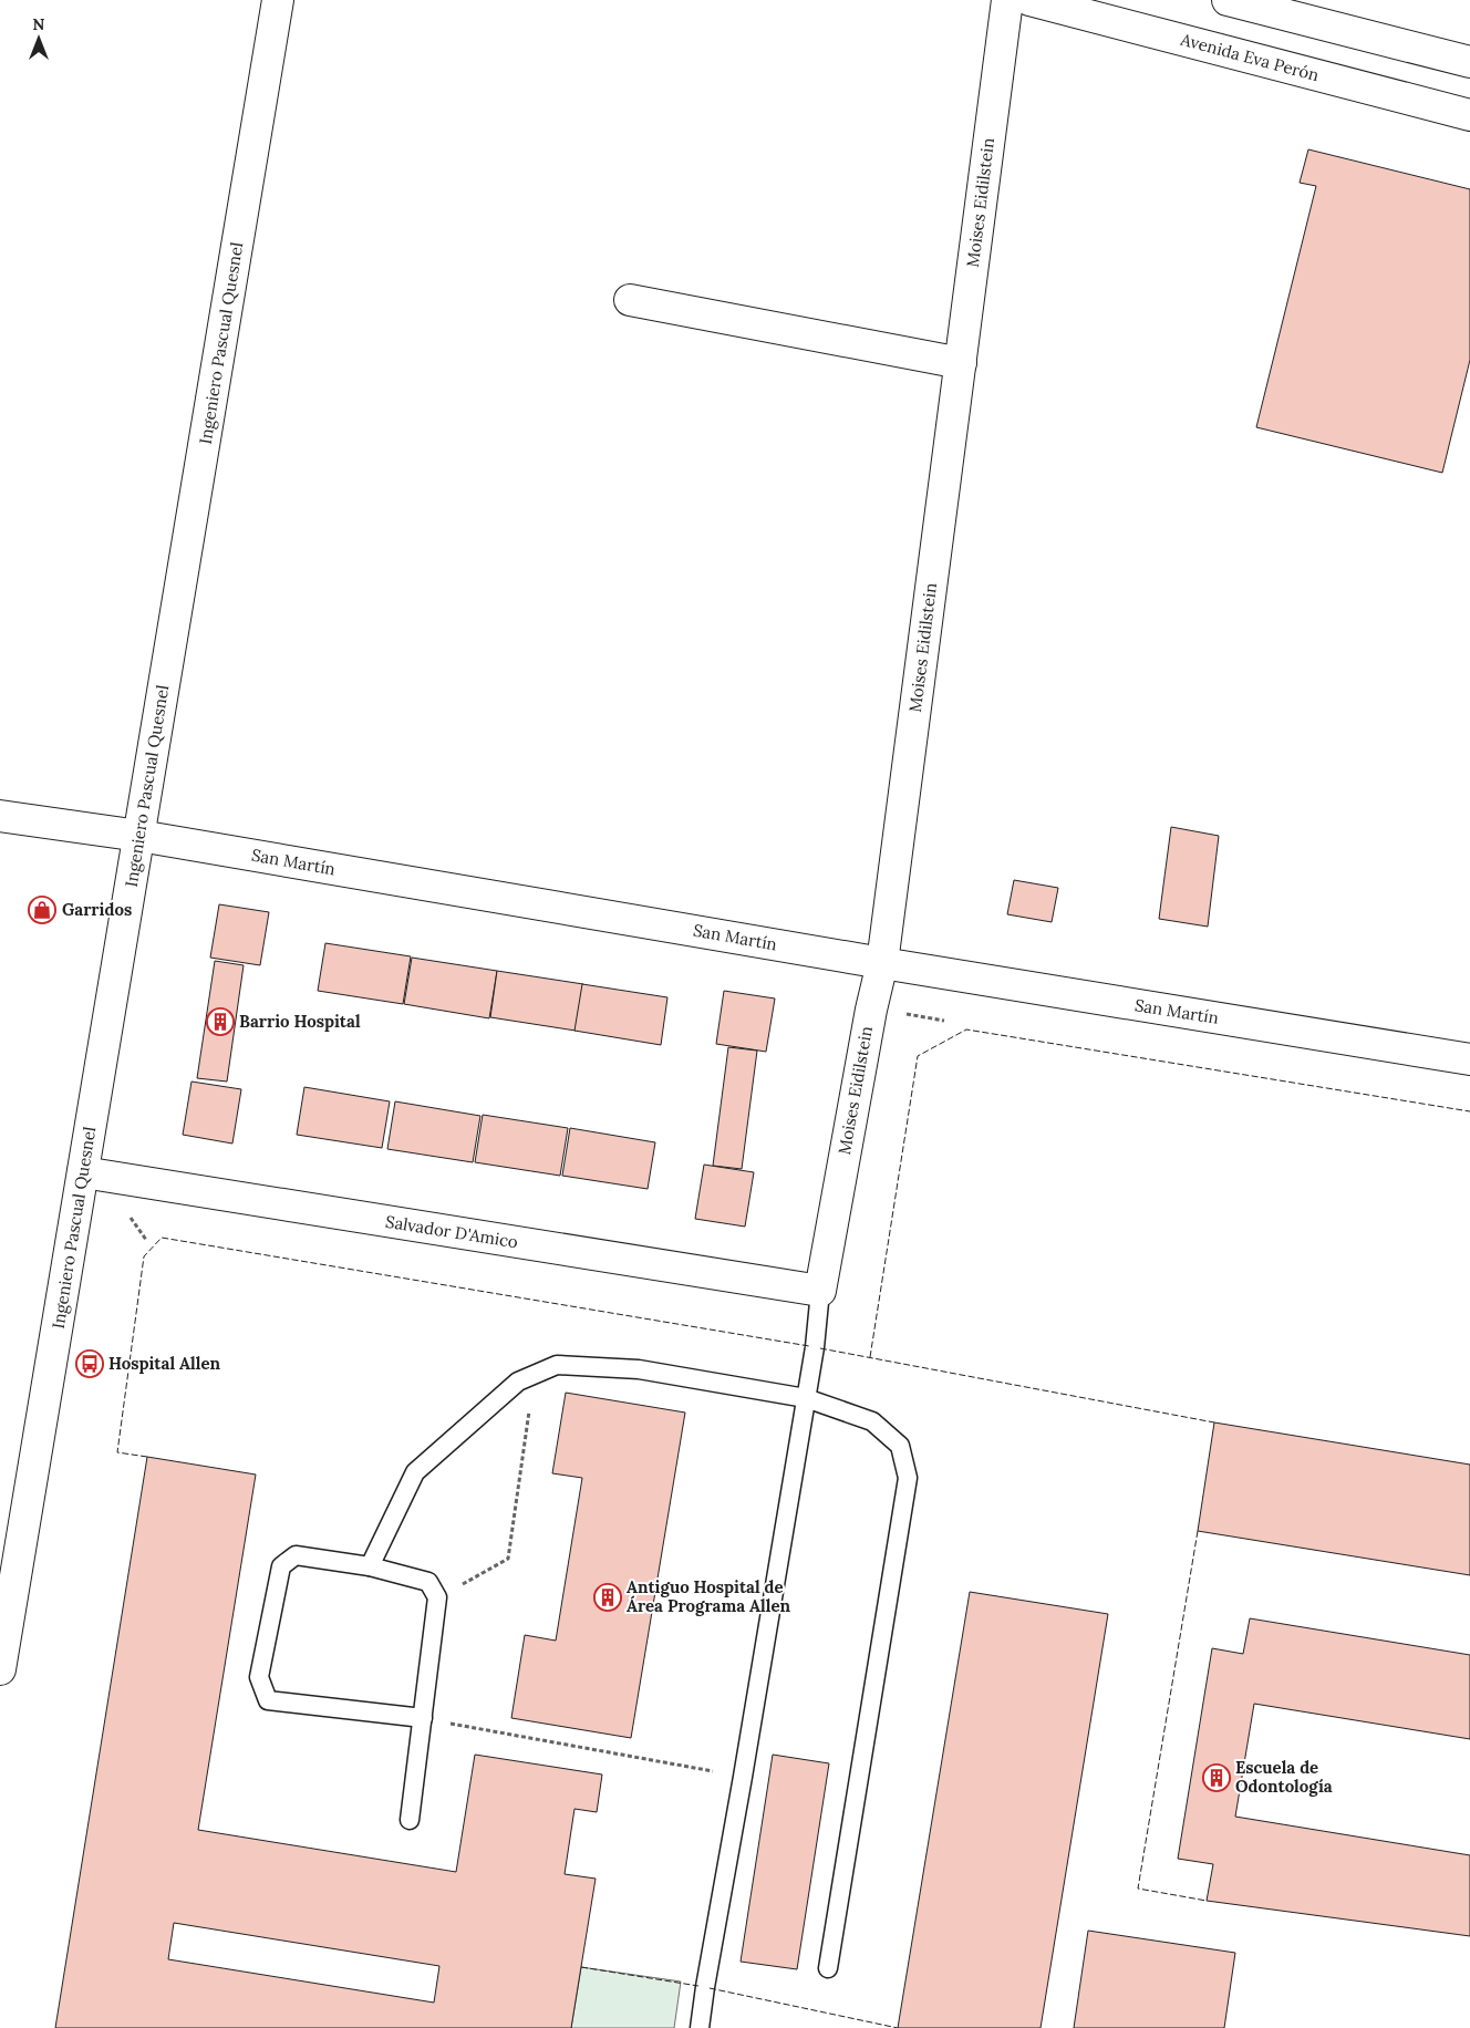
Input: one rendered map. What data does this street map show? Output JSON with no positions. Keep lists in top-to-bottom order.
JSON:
{
  "streets": {
    "street": [
      "Avenida Eva Perón",
      "Moises Eidilstein",
      "Ingeniero Pascual Quesnel",
      "San Martín",
      "Salvador D'Amico"
    ]
  },
  "crossings": [
    ["Moises Eidilstein", "San Martín"],
    ["Moises Eidilstein", "Salvador D'Amico"],
    ["Ingeniero Pascual Quesnel", "San Martín"],
    ["Ingeniero Pascual Quesnel", "Salvador D'Amico"]
  ],
  "places": {
    "shop": ["Garridos"],
    "building": ["Barrio Hospital", "Antiguo Hospital de Área Programa Allen", "Escuela de Odontología"],
    "bus stop": ["Hospital Allen"]
  },
  "north": "top"
}
